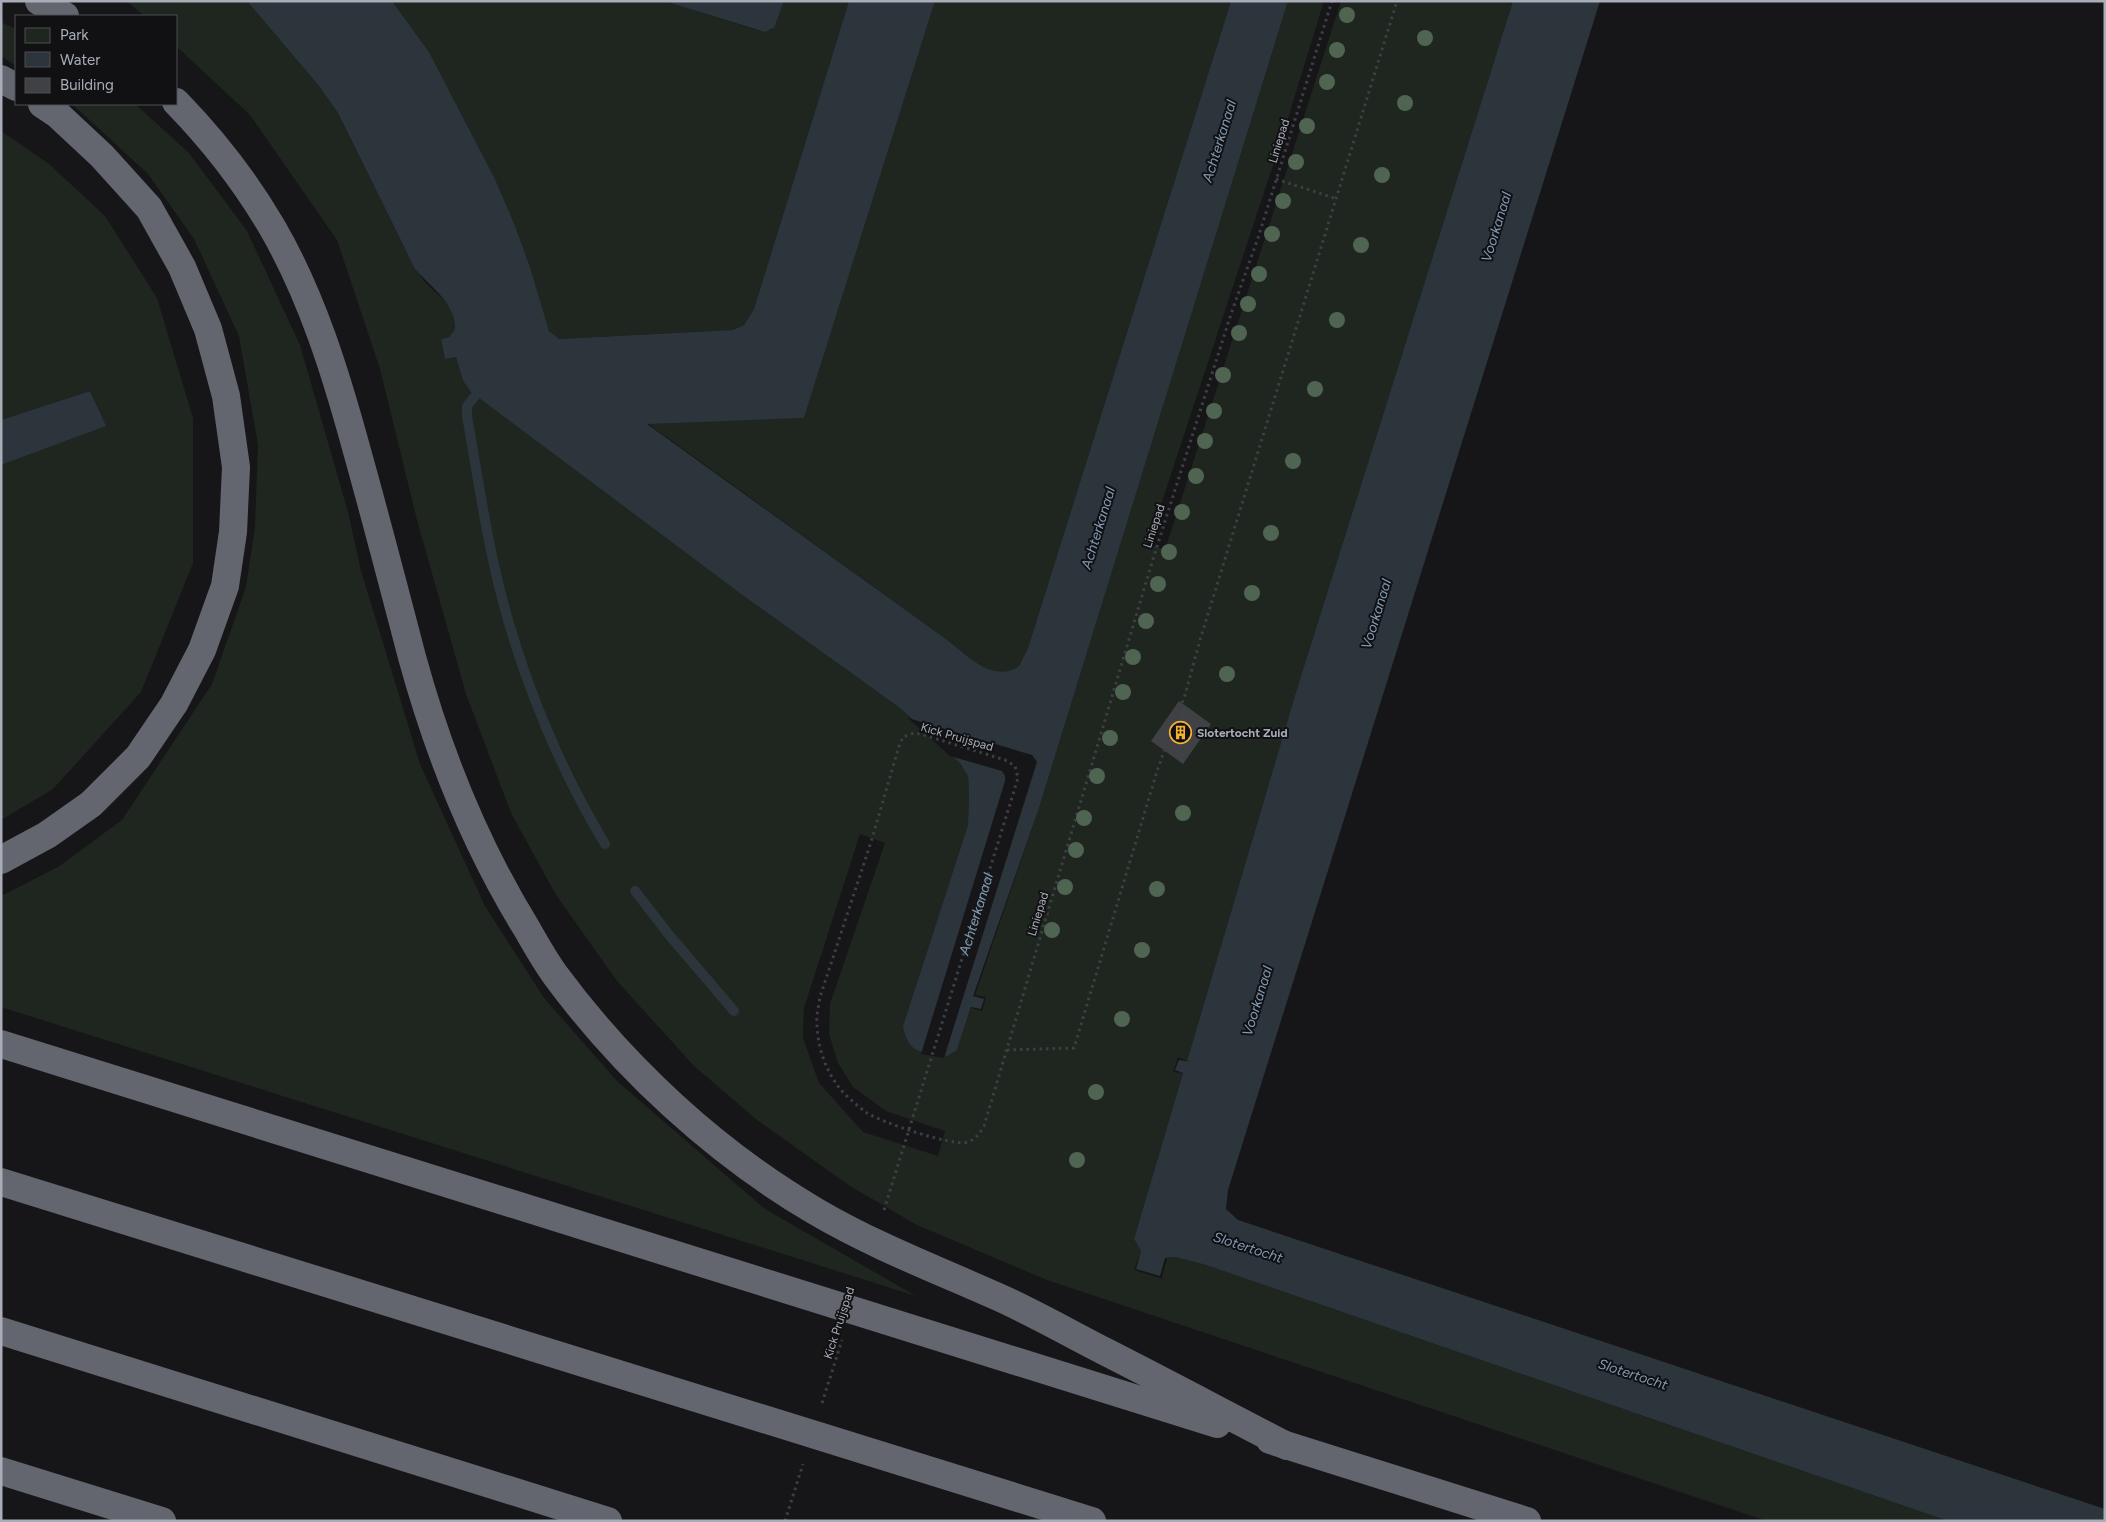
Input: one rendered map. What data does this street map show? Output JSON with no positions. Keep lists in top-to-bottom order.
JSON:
{
  "streets": {
    "path": ["Liniepad", "Kick Pruijspad"]
  },
  "crossings": [
    ["Liniepad", "Kick Pruijspad"]
  ],
  "water": ["Achterkanaal", "Voorkanaal", "Slotertocht"],
  "places": {
    "building": ["Slotertocht Zuid"]
  },
  "legend": ["Park", "Water", "Building"]
}
